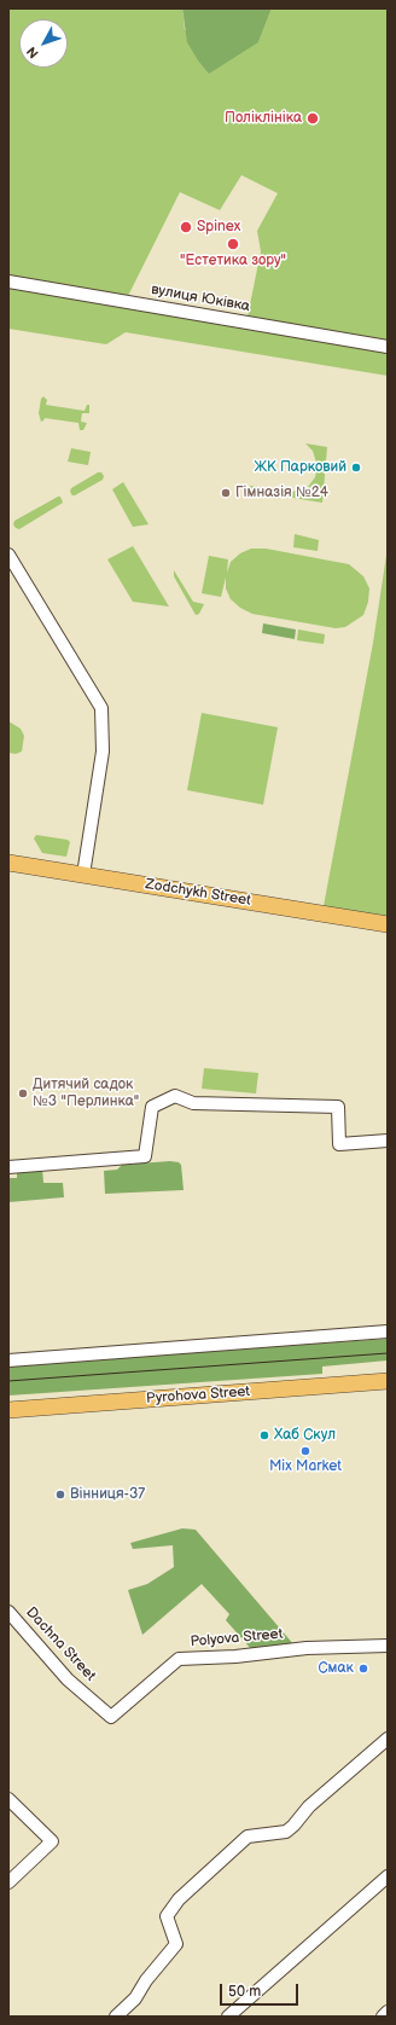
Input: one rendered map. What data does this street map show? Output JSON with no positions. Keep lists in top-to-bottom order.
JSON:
{
  "streets": {
    "main road": ["Zodchykh Street", "Pyrohova Street"],
    "street": ["вулиця Юківка", "Polyova Street", "Dachna Street"]
  },
  "crossings": [
    ["Polyova Street", "Dachna Street"]
  ],
  "places": [
    "Поліклініка",
    "Spinex",
    "\"Естетика зору\"",
    "ЖК Парковий",
    "Гімназія №24",
    "Дитячий садок №3 \"Перлинка\"",
    "Хаб Скул",
    "Mix Market",
    "Вінниця-37",
    "Смак"
  ],
  "scale_bar": "50 m",
  "north": "bottom left"
}
